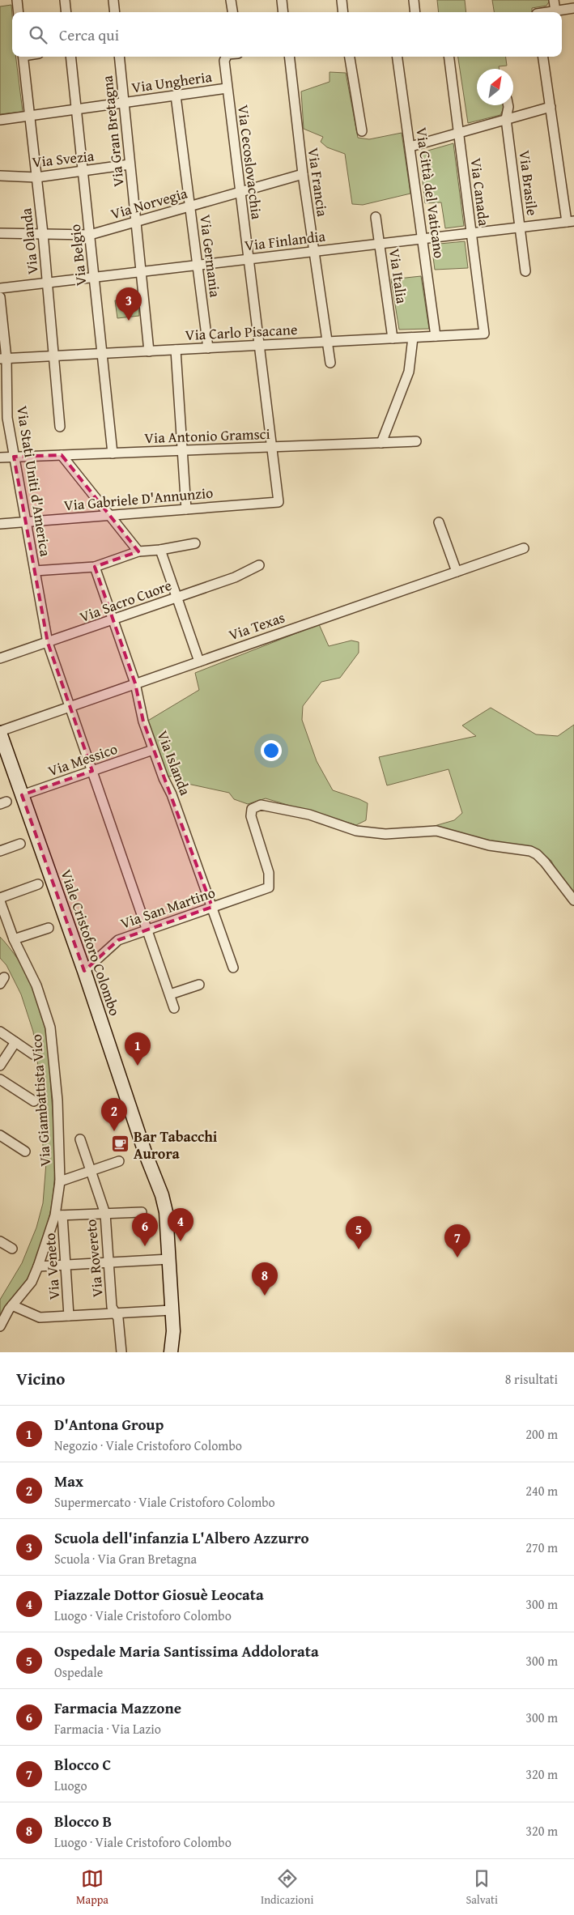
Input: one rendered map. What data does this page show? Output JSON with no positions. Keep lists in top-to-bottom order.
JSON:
{
  "streets": {
    "street": [
      "Via Ungheria",
      "Via Gran Bretagna",
      "Via Svezia",
      "Via Cecoslovacchia",
      "Via Francia",
      "Via Brasile",
      "Via Canada",
      "Via Città del Vaticano",
      "Via Norvegia",
      "Via Finlandia",
      "Via Olanda",
      "Via Belgio",
      "Via Germania",
      "Via Italia",
      "Via Carlo Pisacane",
      "Via Antonio Gramsci",
      "Via Stati Uniti d'America",
      "Via Gabriele D'Annunzio",
      "Via Sacro Cuore",
      "Via Texas",
      "Via Messico",
      "Via Islanda",
      "Via San Martino",
      "Viale Cristoforo Colombo",
      "Via Giambattista Vico",
      "Via Rovereto",
      "Via Veneto"
    ]
  },
  "crossings": [
    ["Via Ungheria", "Via Gran Bretagna"],
    ["Via Ungheria", "Via Cecoslovacchia"],
    ["Via Ungheria", "Via Olanda"],
    ["Via Ungheria", "Via Belgio"],
    ["Via Ungheria", "Via Germania"],
    ["Via Gran Bretagna", "Via Svezia"],
    ["Via Gran Bretagna", "Via Norvegia"],
    ["Via Gran Bretagna", "Via Finlandia"],
    ["Via Gran Bretagna", "Via Carlo Pisacane"],
    ["Via Svezia", "Via Olanda"],
    ["Via Svezia", "Via Belgio"],
    ["Via Cecoslovacchia", "Via Norvegia"],
    ["Via Cecoslovacchia", "Via Finlandia"],
    ["Via Cecoslovacchia", "Via Carlo Pisacane"],
    ["Via Cecoslovacchia", "Via Antonio Gramsci"],
    ["Via Cecoslovacchia", "Via Gabriele D'Annunzio"],
    ["Via Francia", "Via Norvegia"],
    ["Via Francia", "Via Finlandia"],
    ["Via Francia", "Via Carlo Pisacane"],
    ["Via Brasile", "Via Finlandia"],
    ["Via Canada", "Via Finlandia"],
    ["Via Canada", "Via Carlo Pisacane"],
    ["Via Città del Vaticano", "Via Finlandia"],
    ["Via Città del Vaticano", "Via Carlo Pisacane"],
    ["Via Norvegia", "Via Olanda"],
    ["Via Norvegia", "Via Belgio"],
    ["Via Norvegia", "Via Germania"],
    ["Via Finlandia", "Via Olanda"],
    ["Via Finlandia", "Via Belgio"],
    ["Via Finlandia", "Via Germania"],
    ["Via Finlandia", "Via Italia"],
    ["Via Olanda", "Via Carlo Pisacane"],
    ["Via Belgio", "Via Carlo Pisacane"],
    ["Via Belgio", "Via Antonio Gramsci"],
    ["Via Germania", "Via Carlo Pisacane"],
    ["Via Italia", "Via Carlo Pisacane"],
    ["Via Carlo Pisacane", "Via Stati Uniti d'America"],
    ["Via Antonio Gramsci", "Via Stati Uniti d'America"],
    ["Via Stati Uniti d'America", "Via Gabriele D'Annunzio"],
    ["Via Stati Uniti d'America", "Via Sacro Cuore"],
    ["Via Stati Uniti d'America", "Via Texas"],
    ["Via Stati Uniti d'America", "Via Messico"],
    ["Via Stati Uniti d'America", "Via San Martino"],
    ["Via Sacro Cuore", "Via Islanda"],
    ["Via Texas", "Via Islanda"],
    ["Via Texas", "Viale Cristoforo Colombo"],
    ["Via Messico", "Via Islanda"],
    ["Via Messico", "Viale Cristoforo Colombo"],
    ["Via Islanda", "Via San Martino"],
    ["Via San Martino", "Viale Cristoforo Colombo"],
    ["Via Giambattista Vico", "Via Veneto"]
  ],
  "places": {
    "cafe": ["Bar Tabacchi Aurora"]
  },
  "north": "top right",
  "page": {
    "search": "Cerca qui",
    "pins": [
      "3",
      "1",
      "2",
      "4",
      "6",
      "5",
      "7",
      "8"
    ],
    "heading": ["Vicino", "8 risultati"],
    "list": [
      {
        "mark": "1",
        "name": "D'Antona Group",
        "note": "Negozio · Viale Cristoforo Colombo",
        "value": "200 m"
      },
      {
        "mark": "2",
        "name": "Max",
        "note": "Supermercato · Viale Cristoforo Colombo",
        "value": "240 m"
      },
      {
        "mark": "3",
        "name": "Scuola dell'infanzia L'Albero Azzurro",
        "note": "Scuola · Via Gran Bretagna",
        "value": "270 m"
      },
      {
        "mark": "4",
        "name": "Piazzale Dottor Giosuè Leocata",
        "note": "Luogo · Viale Cristoforo Colombo",
        "value": "300 m"
      },
      {
        "mark": "5",
        "name": "Ospedale Maria Santissima Addolorata",
        "note": "Ospedale",
        "value": "300 m"
      },
      {
        "mark": "6",
        "name": "Farmacia Mazzone",
        "note": "Farmacia · Via Lazio",
        "value": "300 m"
      },
      {
        "mark": "7",
        "name": "Blocco C",
        "note": "Luogo",
        "value": "320 m"
      },
      {
        "mark": "8",
        "name": "Blocco B",
        "note": "Luogo · Viale Cristoforo Colombo",
        "value": "320 m"
      }
    ],
    "nav": ["Mappa", "Indicazioni", "Salvati"]
  }
}
